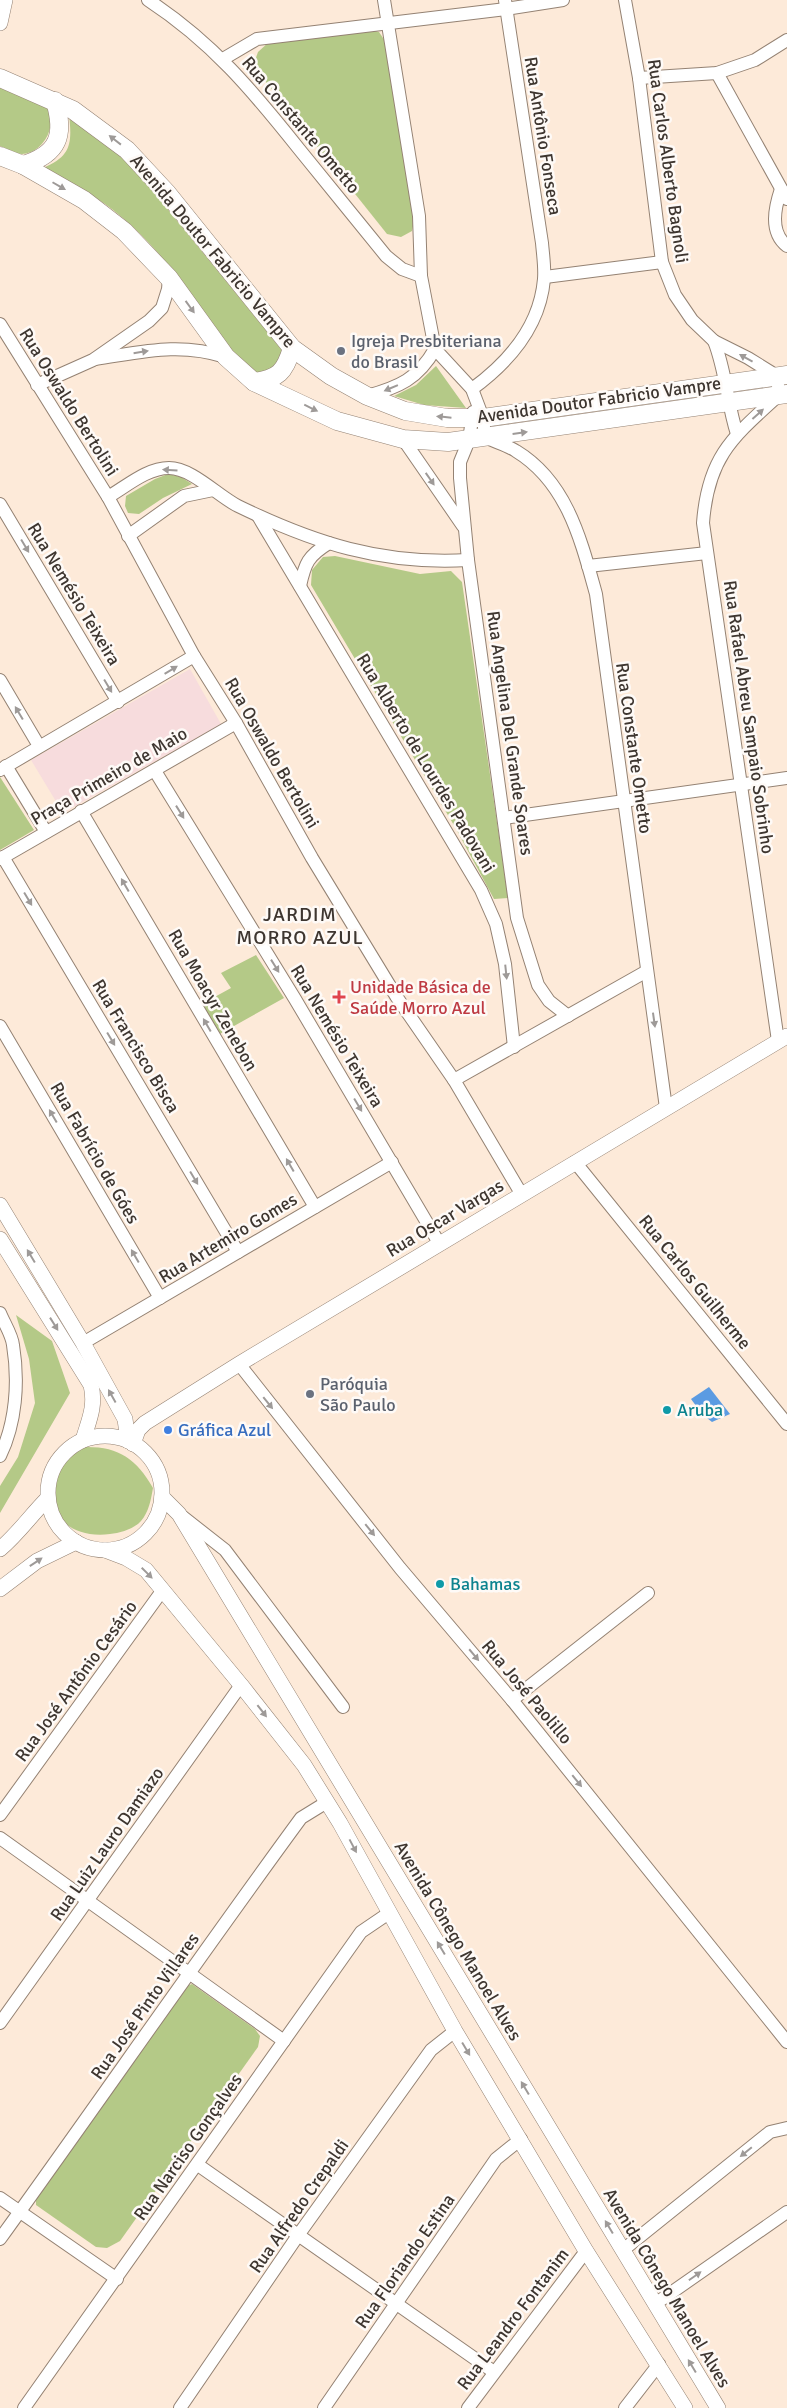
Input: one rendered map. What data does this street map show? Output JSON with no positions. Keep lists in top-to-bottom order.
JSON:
{
  "streets": {
    "main road": ["Avenida Doutor Fabricio Vampre"],
    "street": [
      "Rua Constante Ometto",
      "Rua Antônio Fonseca",
      "Rua Carlos Alberto Bagnoli",
      "Rua Oswaldo Bertolini",
      "Rua Nemésio Teixeira",
      "Rua Rafael Abreu Sampaio Sobrinho",
      "Rua Angelina Del Grande Soares",
      "Rua Alberto de Lourdes Padovani",
      "Praça Primeiro de Maio",
      "Rua Moacyr Zenebon",
      "Rua Francisco Bisca",
      "Rua Fabrício de Góes",
      "Rua Oscar Vargas",
      "Rua Artemiro Gomes",
      "Rua Carlos Guilherme",
      "Rua José Antônio Cesário",
      "Rua José Paolillo",
      "Rua Luiz Lauro Damiazo",
      "Avenida Cônego Manoel Alves",
      "Rua José Pinto Villares",
      "Rua Narciso Gonçalves",
      "Rua Alfredo Crepaldi",
      "Rua Floriando Estina",
      "Rua Leandro Fontanim"
    ]
  },
  "crossings": [
    ["Rua Constante Ometto", "Avenida Doutor Fabricio Vampre"],
    ["Rua Constante Ometto", "Rua Angelina Del Grande Soares"],
    ["Rua Constante Ometto", "Rua Oscar Vargas"],
    ["Rua Antônio Fonseca", "Avenida Doutor Fabricio Vampre"],
    ["Rua Carlos Alberto Bagnoli", "Avenida Doutor Fabricio Vampre"],
    ["Avenida Doutor Fabricio Vampre", "Rua Rafael Abreu Sampaio Sobrinho"],
    ["Avenida Doutor Fabricio Vampre", "Rua Angelina Del Grande Soares"],
    ["Rua Oswaldo Bertolini", "Praça Primeiro de Maio"],
    ["Rua Oswaldo Bertolini", "Rua Oscar Vargas"],
    ["Rua Nemésio Teixeira", "Praça Primeiro de Maio"],
    ["Rua Nemésio Teixeira", "Rua Oscar Vargas"],
    ["Rua Nemésio Teixeira", "Rua Artemiro Gomes"],
    ["Rua Rafael Abreu Sampaio Sobrinho", "Rua Oscar Vargas"],
    ["Praça Primeiro de Maio", "Rua Moacyr Zenebon"],
    ["Praça Primeiro de Maio", "Rua Francisco Bisca"],
    ["Rua Moacyr Zenebon", "Rua Artemiro Gomes"],
    ["Rua Francisco Bisca", "Rua Artemiro Gomes"],
    ["Rua Fabrício de Góes", "Rua Artemiro Gomes"],
    ["Rua Oscar Vargas", "Rua Carlos Guilherme"],
    ["Rua Oscar Vargas", "Rua José Paolillo"],
    ["Rua Oscar Vargas", "Avenida Cônego Manoel Alves"]
  ],
  "one_way": [
    "Rua Nemésio Teixeira",
    "Rua Moacyr Zenebon",
    "Rua Francisco Bisca",
    "Rua José Paolillo"
  ],
  "districts": ["JARDIM MORRO AZUL"],
  "places": {
    "other": [
      "Igreja Presbiteriana do Brasil",
      "Paróquia São Paulo",
      "Aruba",
      "Gráfica Azul",
      "Bahamas"
    ],
    "health": ["Unidade Básica de Saúde Morro Azul"]
  }
}
